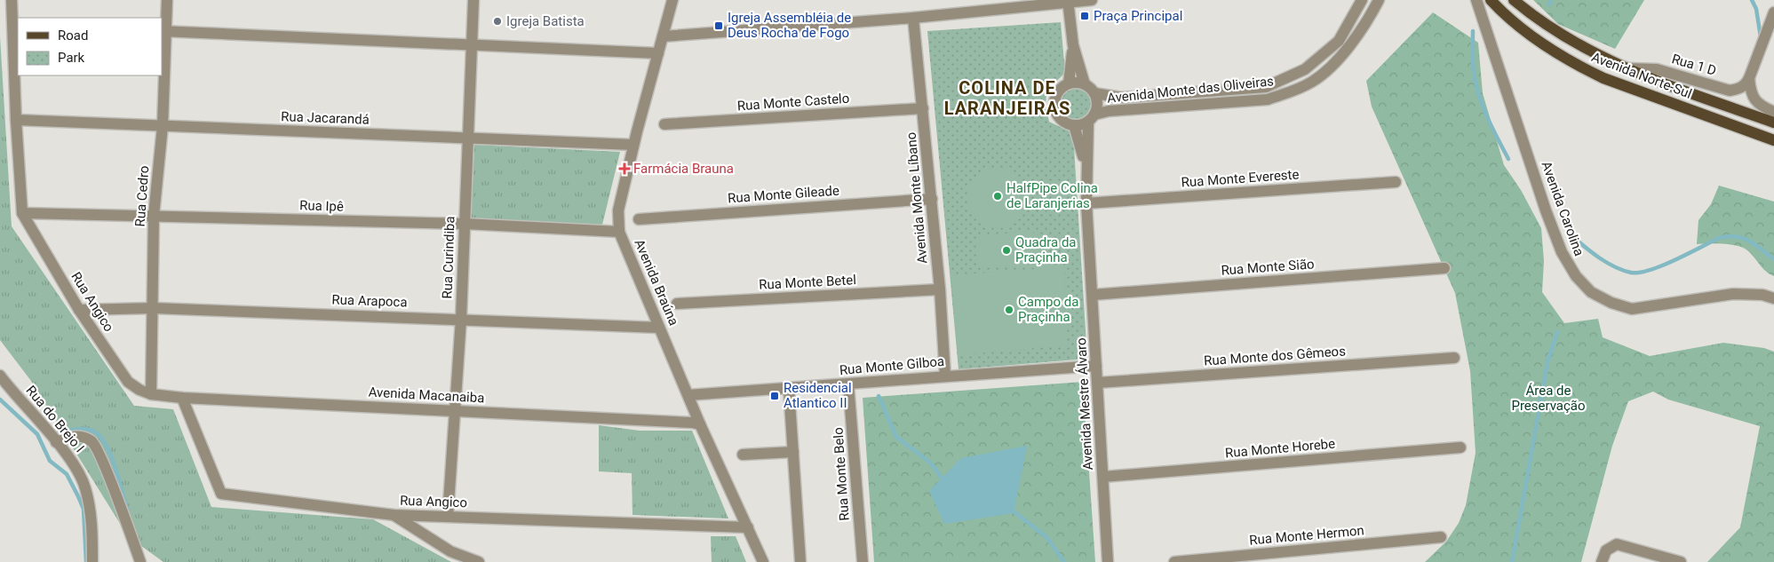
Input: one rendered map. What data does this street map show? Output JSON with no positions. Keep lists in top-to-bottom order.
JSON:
{
  "streets": {
    "main road": ["Avenida Norte-Sul"],
    "street": [
      "Rua 1 D",
      "Avenida Monte das Oliveiras",
      "Rua Monte Castelo",
      "Rua Jacarandá",
      "Rua Monte Evereste",
      "Rua Monte Gileade",
      "Rua Cedro",
      "Avenida Monte Líbano",
      "Rua Ipê",
      "Avenida Carolina",
      "Rua Curindiba",
      "Rua Monte Sião",
      "Avenida Braúna",
      "Rua Monte Betel",
      "Rua Arapoca",
      "Rua Angico",
      "Rua Monte dos Gêmeos",
      "Rua Monte Gilboa",
      "Avenida Macanaiba",
      "Avenida Mestre Álvaro",
      "Rua do Brejo I",
      "Rua Monte Horebe",
      "Rua Monte Belo",
      "Rua Monte Hermon"
    ]
  },
  "crossings": [
    ["Rua 1 D", "Avenida Norte-Sul"],
    ["Avenida Monte das Oliveiras", "Avenida Mestre Álvaro"],
    ["Rua Monte Castelo", "Avenida Monte Líbano"],
    ["Rua Jacarandá", "Rua Cedro"],
    ["Rua Jacarandá", "Rua Curindiba"],
    ["Rua Jacarandá", "Avenida Braúna"],
    ["Rua Monte Evereste", "Avenida Mestre Álvaro"],
    ["Rua Monte Gileade", "Avenida Monte Líbano"],
    ["Rua Cedro", "Rua Ipê"],
    ["Rua Cedro", "Rua Arapoca"],
    ["Rua Cedro", "Rua Angico"],
    ["Rua Cedro", "Avenida Macanaiba"],
    ["Avenida Monte Líbano", "Rua Monte Betel"],
    ["Avenida Monte Líbano", "Rua Monte Gilboa"],
    ["Rua Ipê", "Rua Curindiba"],
    ["Rua Ipê", "Avenida Braúna"],
    ["Rua Ipê", "Rua Angico"],
    ["Rua Curindiba", "Rua Arapoca"],
    ["Rua Curindiba", "Rua Angico"],
    ["Rua Curindiba", "Avenida Macanaiba"],
    ["Rua Monte Sião", "Avenida Mestre Álvaro"],
    ["Avenida Braúna", "Rua Arapoca"],
    ["Avenida Braúna", "Rua Angico"],
    ["Avenida Braúna", "Rua Monte Gilboa"],
    ["Avenida Braúna", "Avenida Macanaiba"],
    ["Rua Arapoca", "Rua Angico"],
    ["Rua Angico", "Avenida Macanaiba"],
    ["Rua Monte dos Gêmeos", "Avenida Mestre Álvaro"],
    ["Rua Monte Gilboa", "Avenida Mestre Álvaro"],
    ["Rua Monte Gilboa", "Rua Monte Belo"],
    ["Avenida Mestre Álvaro", "Rua Monte Horebe"]
  ],
  "districts": ["COLINA DE LARANJEIRAS"],
  "parks": ["Área de Preservação"],
  "places": {
    "transit": ["Praça Principal", "Igreja Assembléia de Deus Rocha de Fogo", "Residencial Atlantico II"],
    "other": [
      "Igreja Batista",
      "HalfPipe Colina de Laranjerias",
      "Quadra da Praçinha",
      "Campo da Praçinha"
    ],
    "health": ["Farmácia Brauna"]
  },
  "legend": ["Road", "Park"]
}
